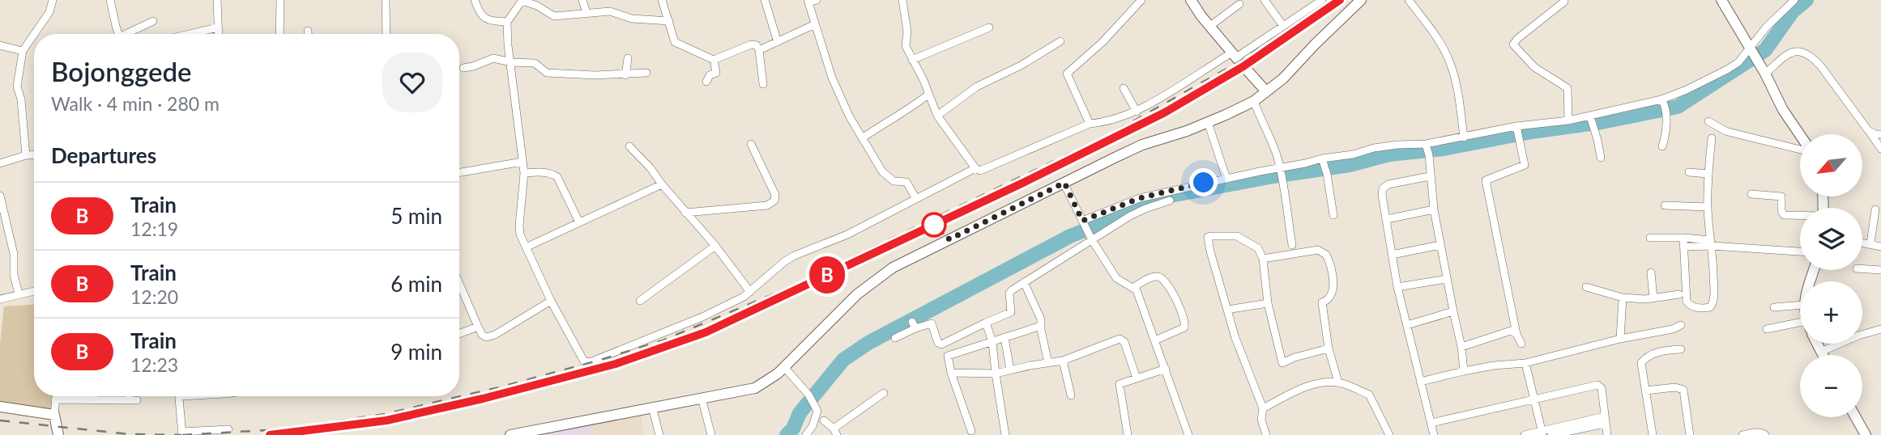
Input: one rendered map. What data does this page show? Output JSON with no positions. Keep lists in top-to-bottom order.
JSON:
{
  "north": "bottom left",
  "page": {
    "on_map": "B",
    "heading": [
      ["Bojonggede", "Walk · 4 min · 280 m"],
      "Departures"
    ],
    "map_buttons": ["+", "−"],
    "list": [
      {
        "mark": "B",
        "name": "Train",
        "note": "12:19",
        "value": "5 min"
      },
      {
        "mark": "B",
        "name": "Train",
        "note": "12:20",
        "value": "6 min"
      },
      {
        "mark": "B",
        "name": "Train",
        "note": "12:23",
        "value": "9 min"
      }
    ]
  }
}
